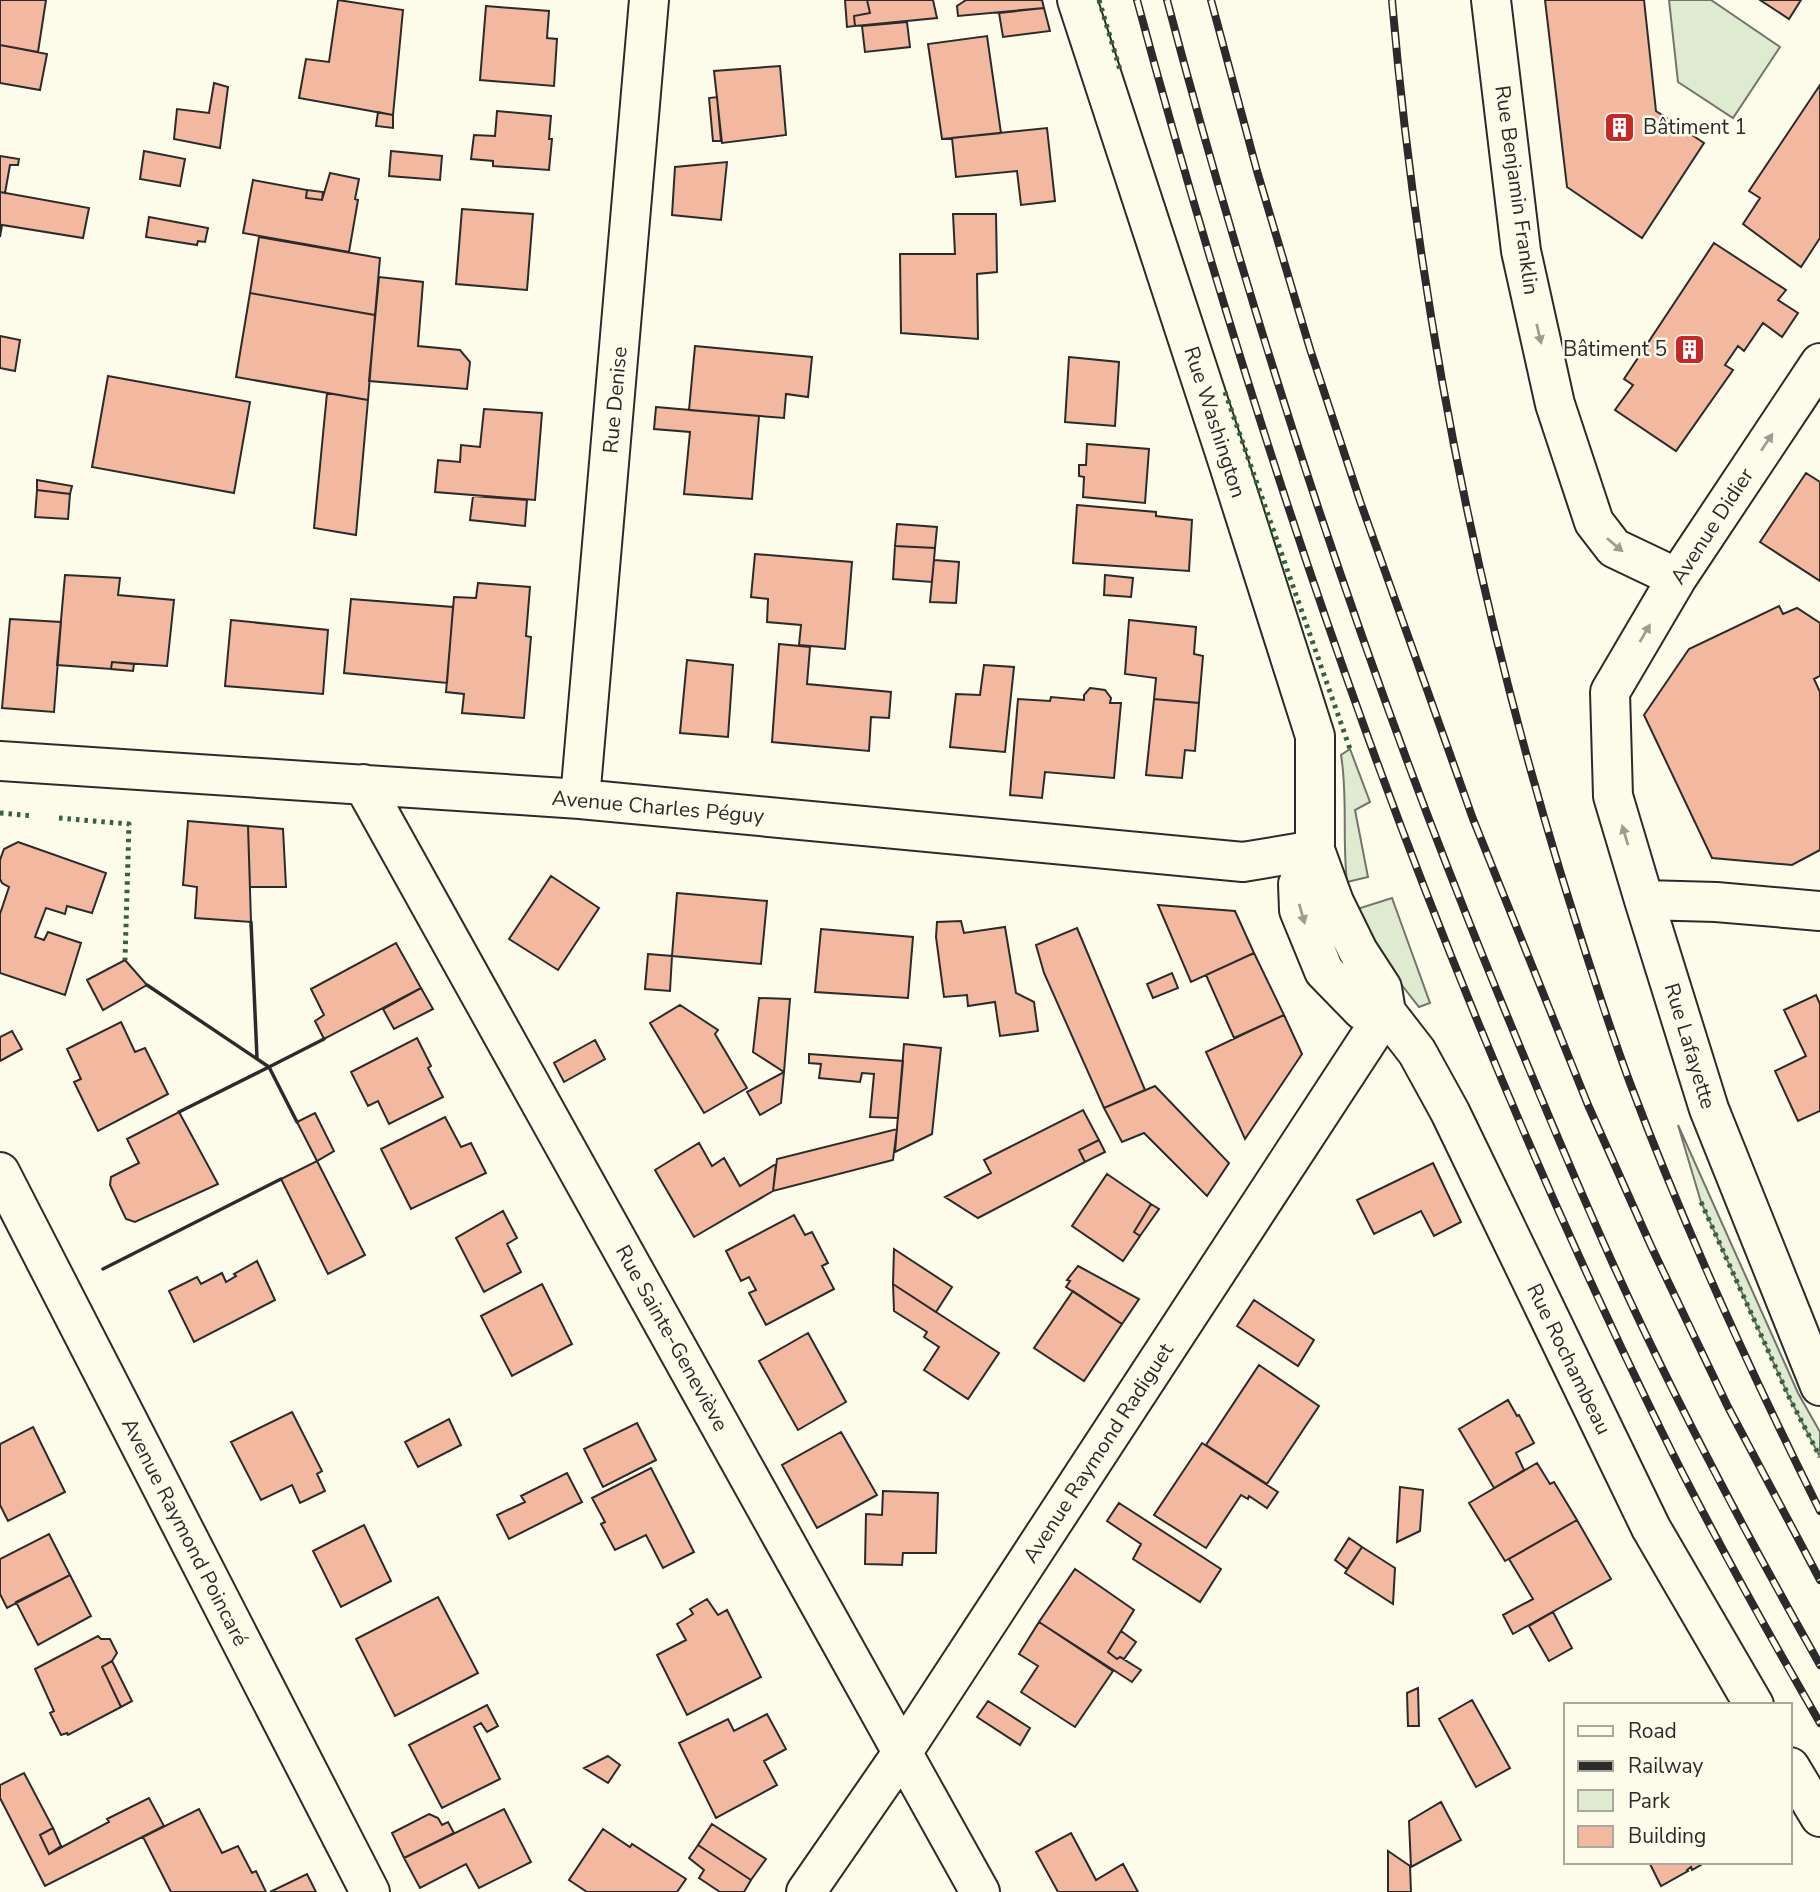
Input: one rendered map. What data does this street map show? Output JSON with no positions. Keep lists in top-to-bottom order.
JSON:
{
  "streets": {
    "street": [
      "Rue Benjamin Franklin",
      "Rue Denise",
      "Rue Washington",
      "Avenue Didier",
      "Avenue Charles Péguy",
      "Rue Lafayette",
      "Rue Sainte-Geneviève",
      "Rue Rochambeau",
      "Avenue Raymond Radiguet",
      "Avenue Raymond Poincaré"
    ]
  },
  "crossings": [
    ["Rue Benjamin Franklin", "Avenue Didier"],
    ["Rue Denise", "Avenue Charles Péguy"],
    ["Rue Washington", "Avenue Charles Péguy"],
    ["Rue Washington", "Rue Rochambeau"],
    ["Avenue Didier", "Rue Lafayette"],
    ["Avenue Charles Péguy", "Rue Sainte-Geneviève"],
    ["Avenue Charles Péguy", "Rue Rochambeau"],
    ["Rue Sainte-Geneviève", "Avenue Raymond Radiguet"],
    ["Rue Rochambeau", "Avenue Raymond Radiguet"]
  ],
  "one_way": ["Rue Benjamin Franklin", "Avenue Didier"],
  "places": {
    "building": ["Bâtiment 1", "Bâtiment 5"]
  },
  "legend": [
    "Road",
    "Railway",
    "Park",
    "Building"
  ]
}
